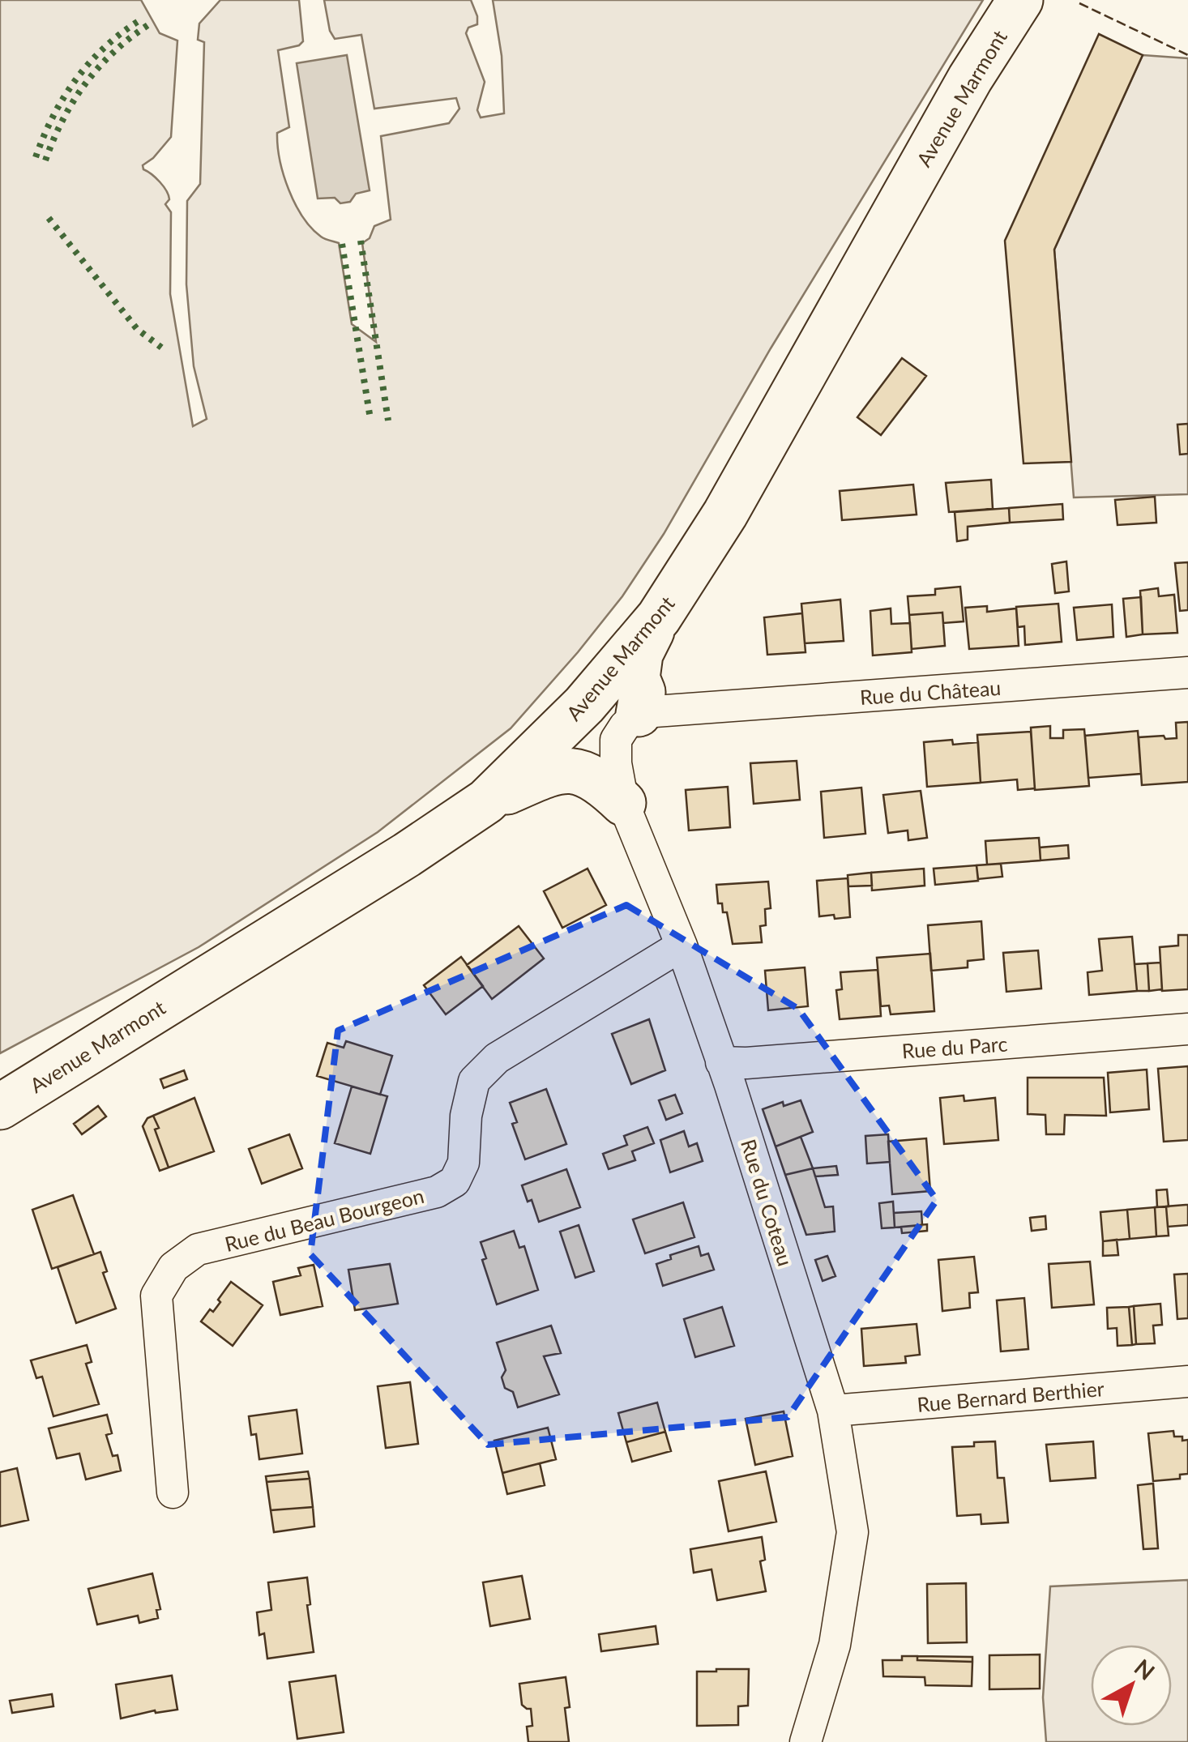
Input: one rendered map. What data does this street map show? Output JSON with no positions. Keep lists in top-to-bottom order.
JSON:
{
  "streets": {
    "main road": ["Avenue Marmont"],
    "street": [
      "Rue du Château",
      "Rue du Parc",
      "Rue du Coteau",
      "Rue du Beau Bourgeon",
      "Rue Bernard Berthier"
    ]
  },
  "crossings": [
    ["Rue du Château", "Rue du Coteau"],
    ["Rue du Parc", "Rue du Coteau"],
    ["Rue du Coteau", "Rue du Beau Bourgeon"],
    ["Rue du Coteau", "Rue Bernard Berthier"]
  ],
  "north": "top right"
}
